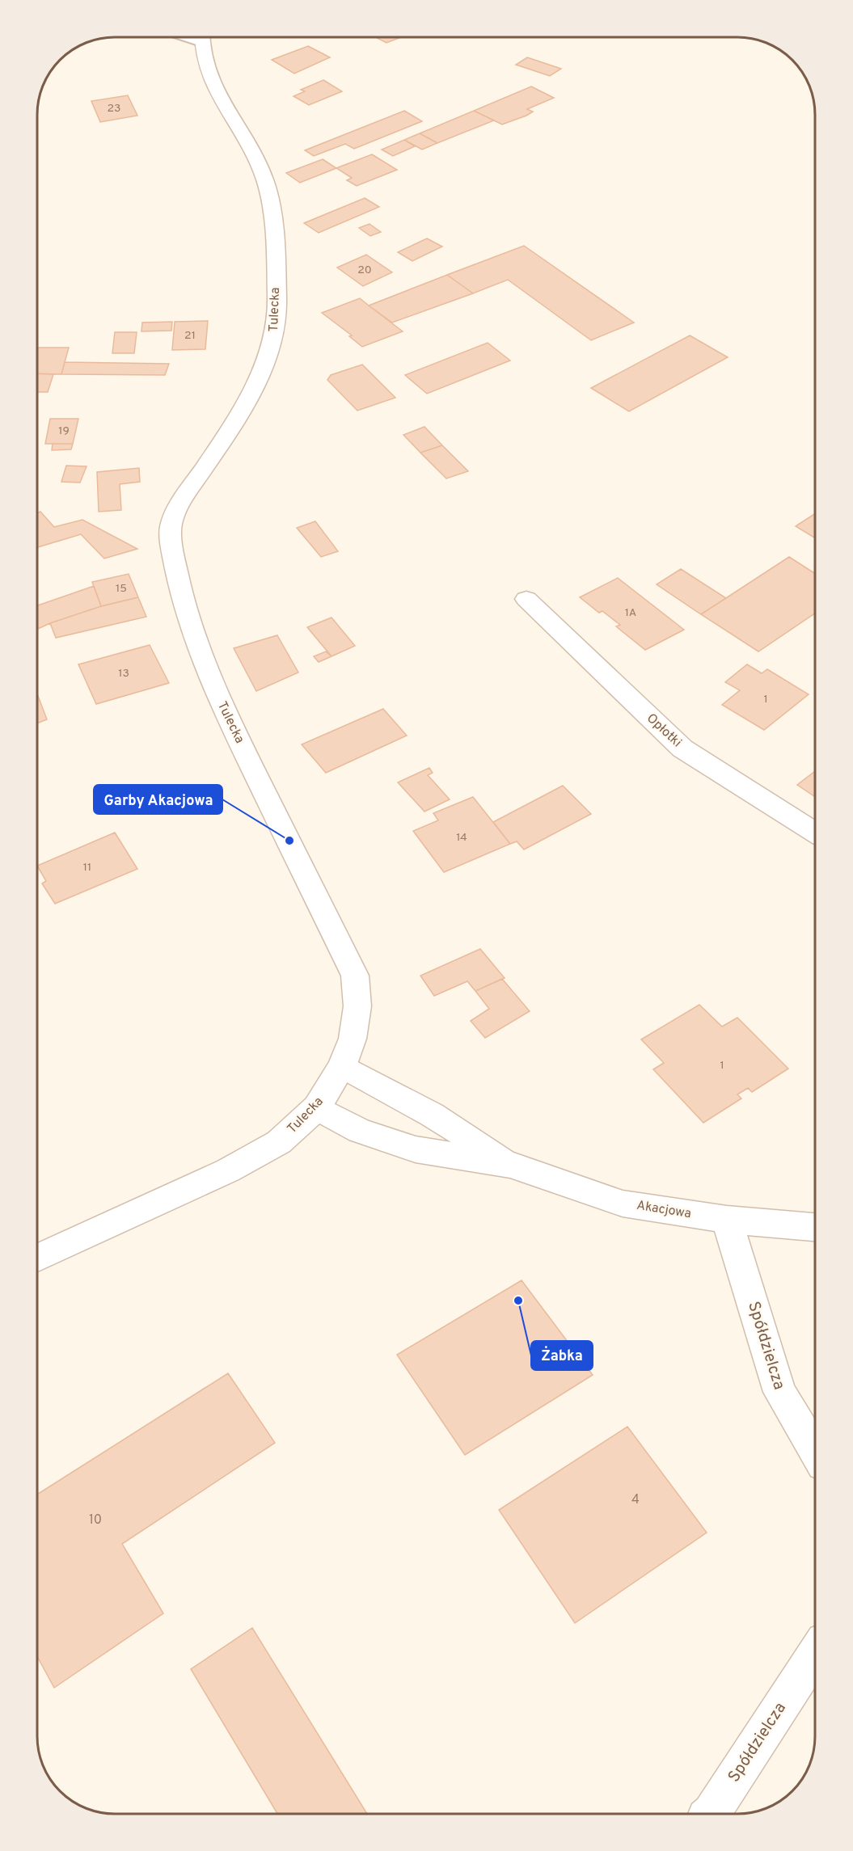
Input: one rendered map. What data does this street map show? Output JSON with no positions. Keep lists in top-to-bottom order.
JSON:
{
  "streets": {
    "street": [
      "Tulecka",
      "Opłotki",
      "Akacjowa",
      "Spółdzielcza"
    ]
  },
  "crossings": [
    ["Tulecka", "Akacjowa"],
    ["Akacjowa", "Spółdzielcza"]
  ],
  "places": ["Garby Akacjowa", "Żabka"],
  "house_numbers": [
    "23",
    "20",
    "21",
    "19",
    "15",
    "1A",
    "13",
    "1",
    "14",
    "11",
    "1",
    "4",
    "10"
  ]
}
